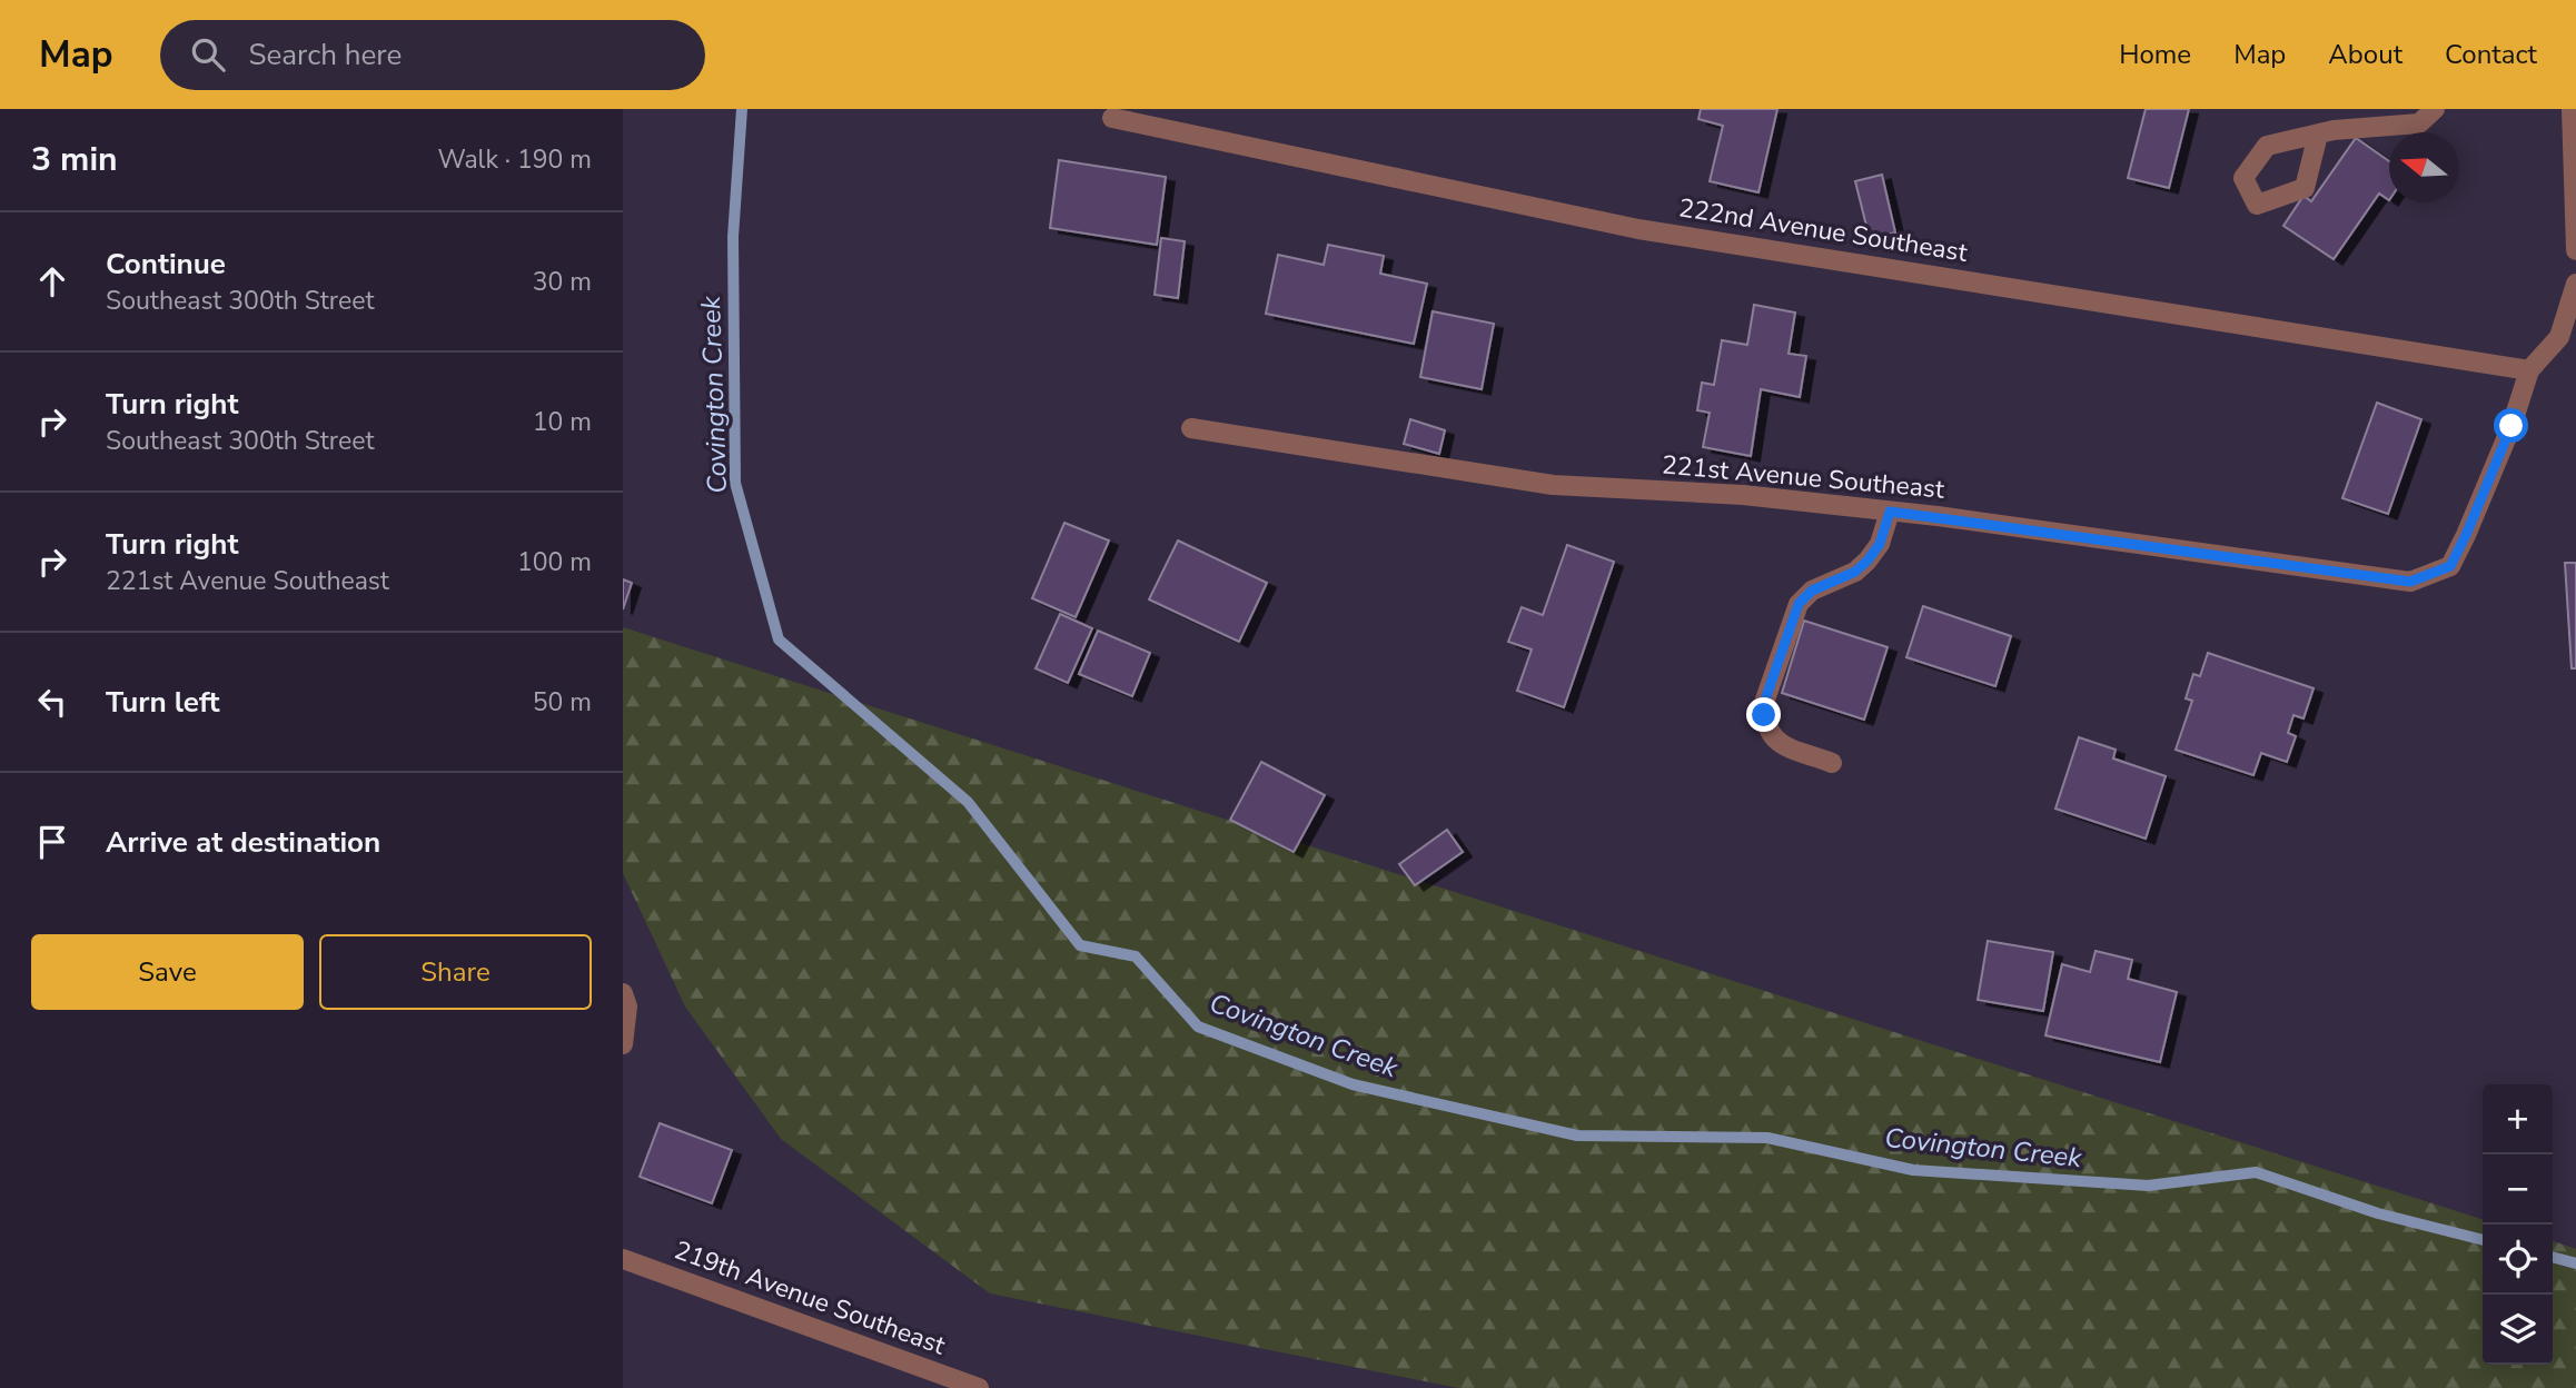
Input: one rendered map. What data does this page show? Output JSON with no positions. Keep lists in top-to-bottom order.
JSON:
{
  "streets": {
    "street": ["222nd Avenue Southeast", "221st Avenue Southeast", "219th Avenue Southeast"]
  },
  "crossings": [
    ["222nd Avenue Southeast", "221st Avenue Southeast"]
  ],
  "water": ["Covington Creek"],
  "north": "left",
  "page": {
    "header": "Map",
    "search": "Search here",
    "nav": [
      "Home",
      "Map",
      "About",
      "Contact"
    ],
    "heading": ["3 min", "Walk · 190 m"],
    "list": [
      ["Continue", "Southeast 300th Street", "30 m"],
      ["Turn right", "Southeast 300th Street", "10 m"],
      ["Turn right", "221st Avenue Southeast", "100 m"],
      ["Turn left", "50 m"],
      "Arrive at destination"
    ],
    "buttons": ["Save", "Share"],
    "map_buttons": ["+", "−"]
  }
}
